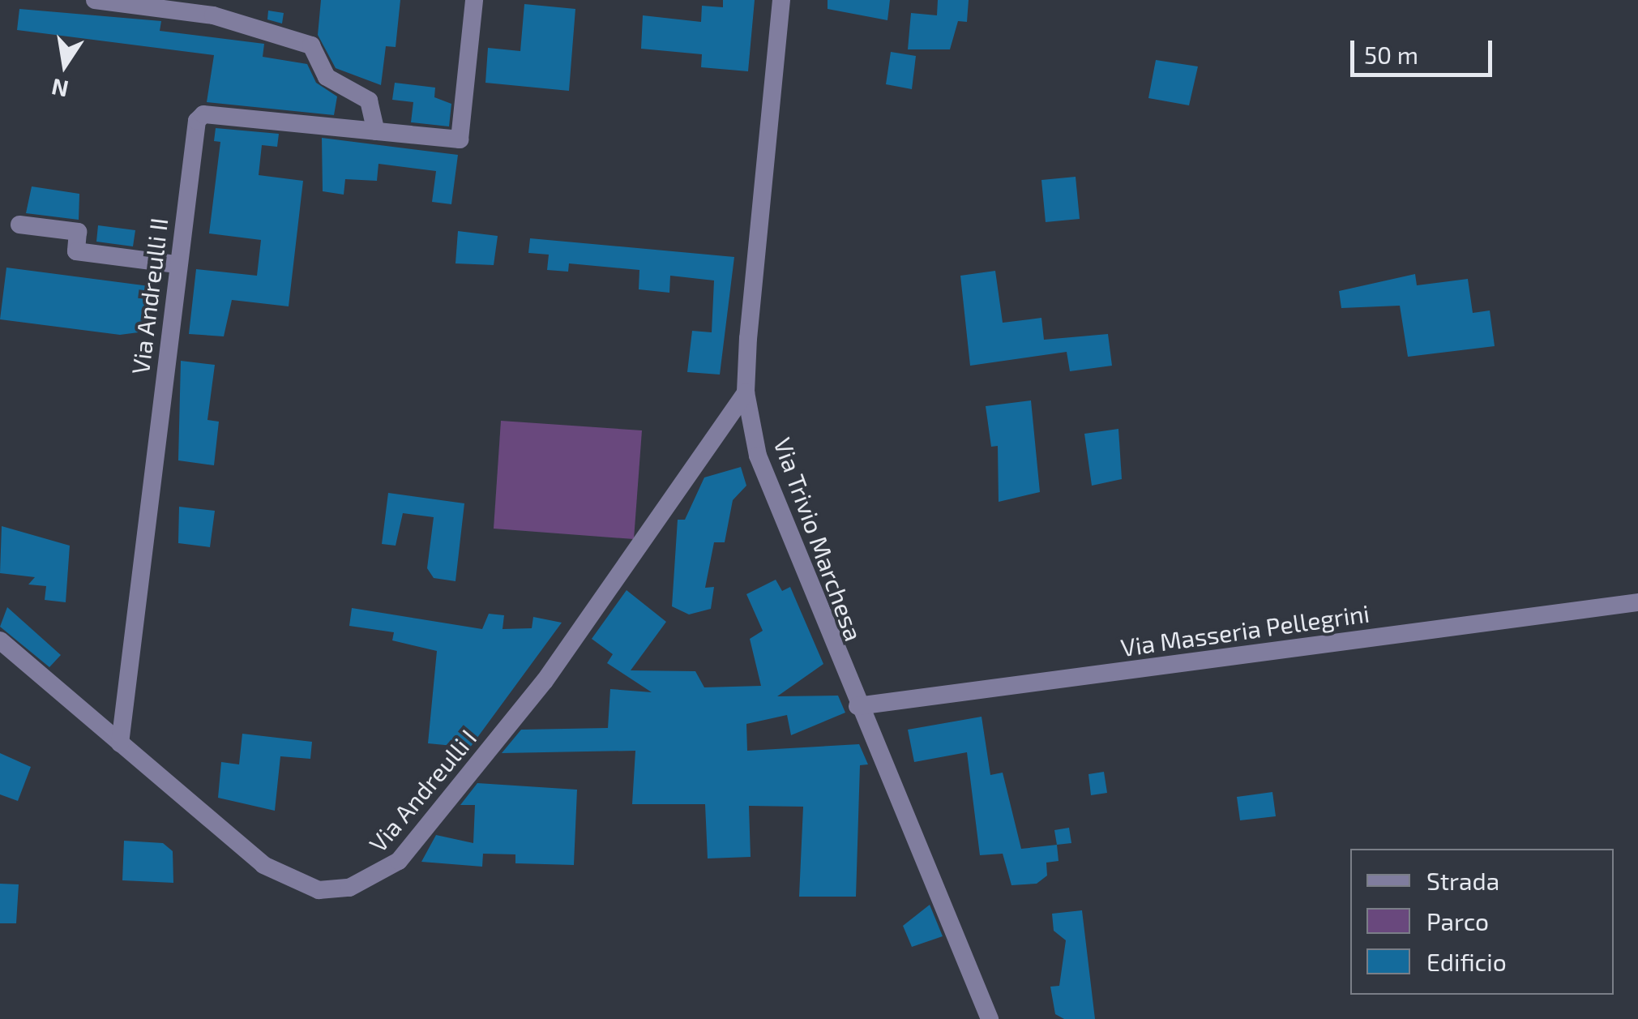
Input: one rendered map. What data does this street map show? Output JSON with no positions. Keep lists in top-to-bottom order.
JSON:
{
  "streets": {
    "street": [
      "Via Andreulli II",
      "Via Trivio Marchesa",
      "Via Masseria Pellegrini",
      "Via Andreulli I"
    ]
  },
  "crossings": [
    ["Via Andreulli II", "Via Andreulli I"],
    ["Via Trivio Marchesa", "Via Masseria Pellegrini"],
    ["Via Trivio Marchesa", "Via Andreulli I"]
  ],
  "legend": ["Strada", "Parco", "Edificio"],
  "scale_bar": "50 m",
  "north": "bottom"
}
